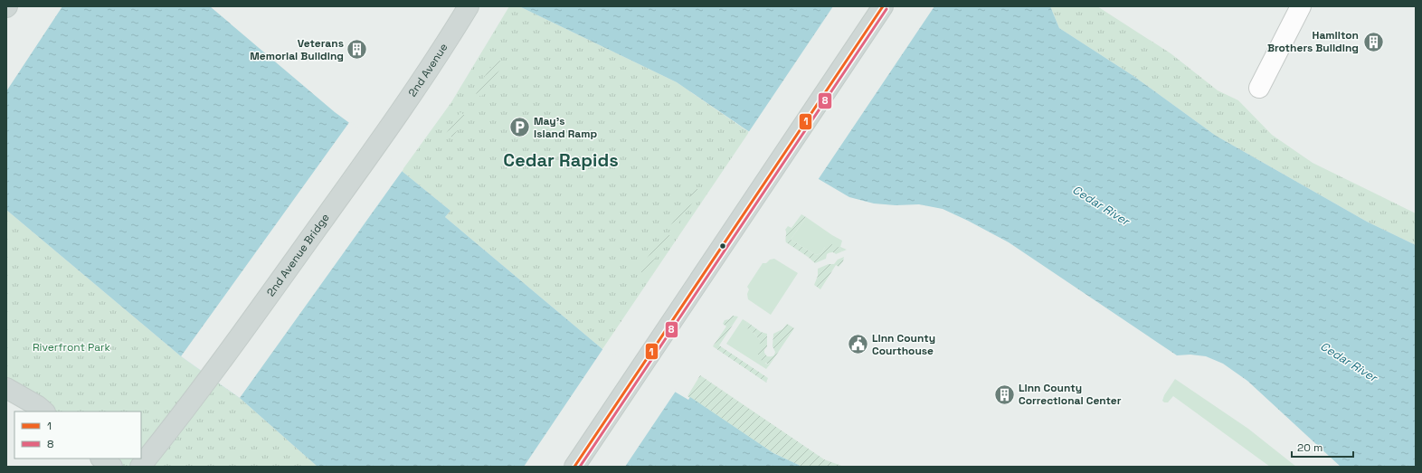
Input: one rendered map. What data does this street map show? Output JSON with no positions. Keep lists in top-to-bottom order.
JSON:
{
  "streets": {
    "main road": ["2nd Avenue", "2nd Avenue Bridge"]
  },
  "crossings": [
    ["2nd Avenue", "2nd Avenue Bridge"]
  ],
  "districts": ["Cedar Rapids"],
  "water": ["Cedar River"],
  "parks": ["Riverfront Park"],
  "places": {
    "building": ["Hamilton Brothers Building", "Veterans Memorial Building", "Linn County Correctional Center"],
    "parking": ["May's Island Ramp"],
    "public building": ["Linn County Courthouse"]
  },
  "lines": ["transit line 1", "transit line 8"],
  "legend": ["1", "8"],
  "scale_bar": "20 m"
}
